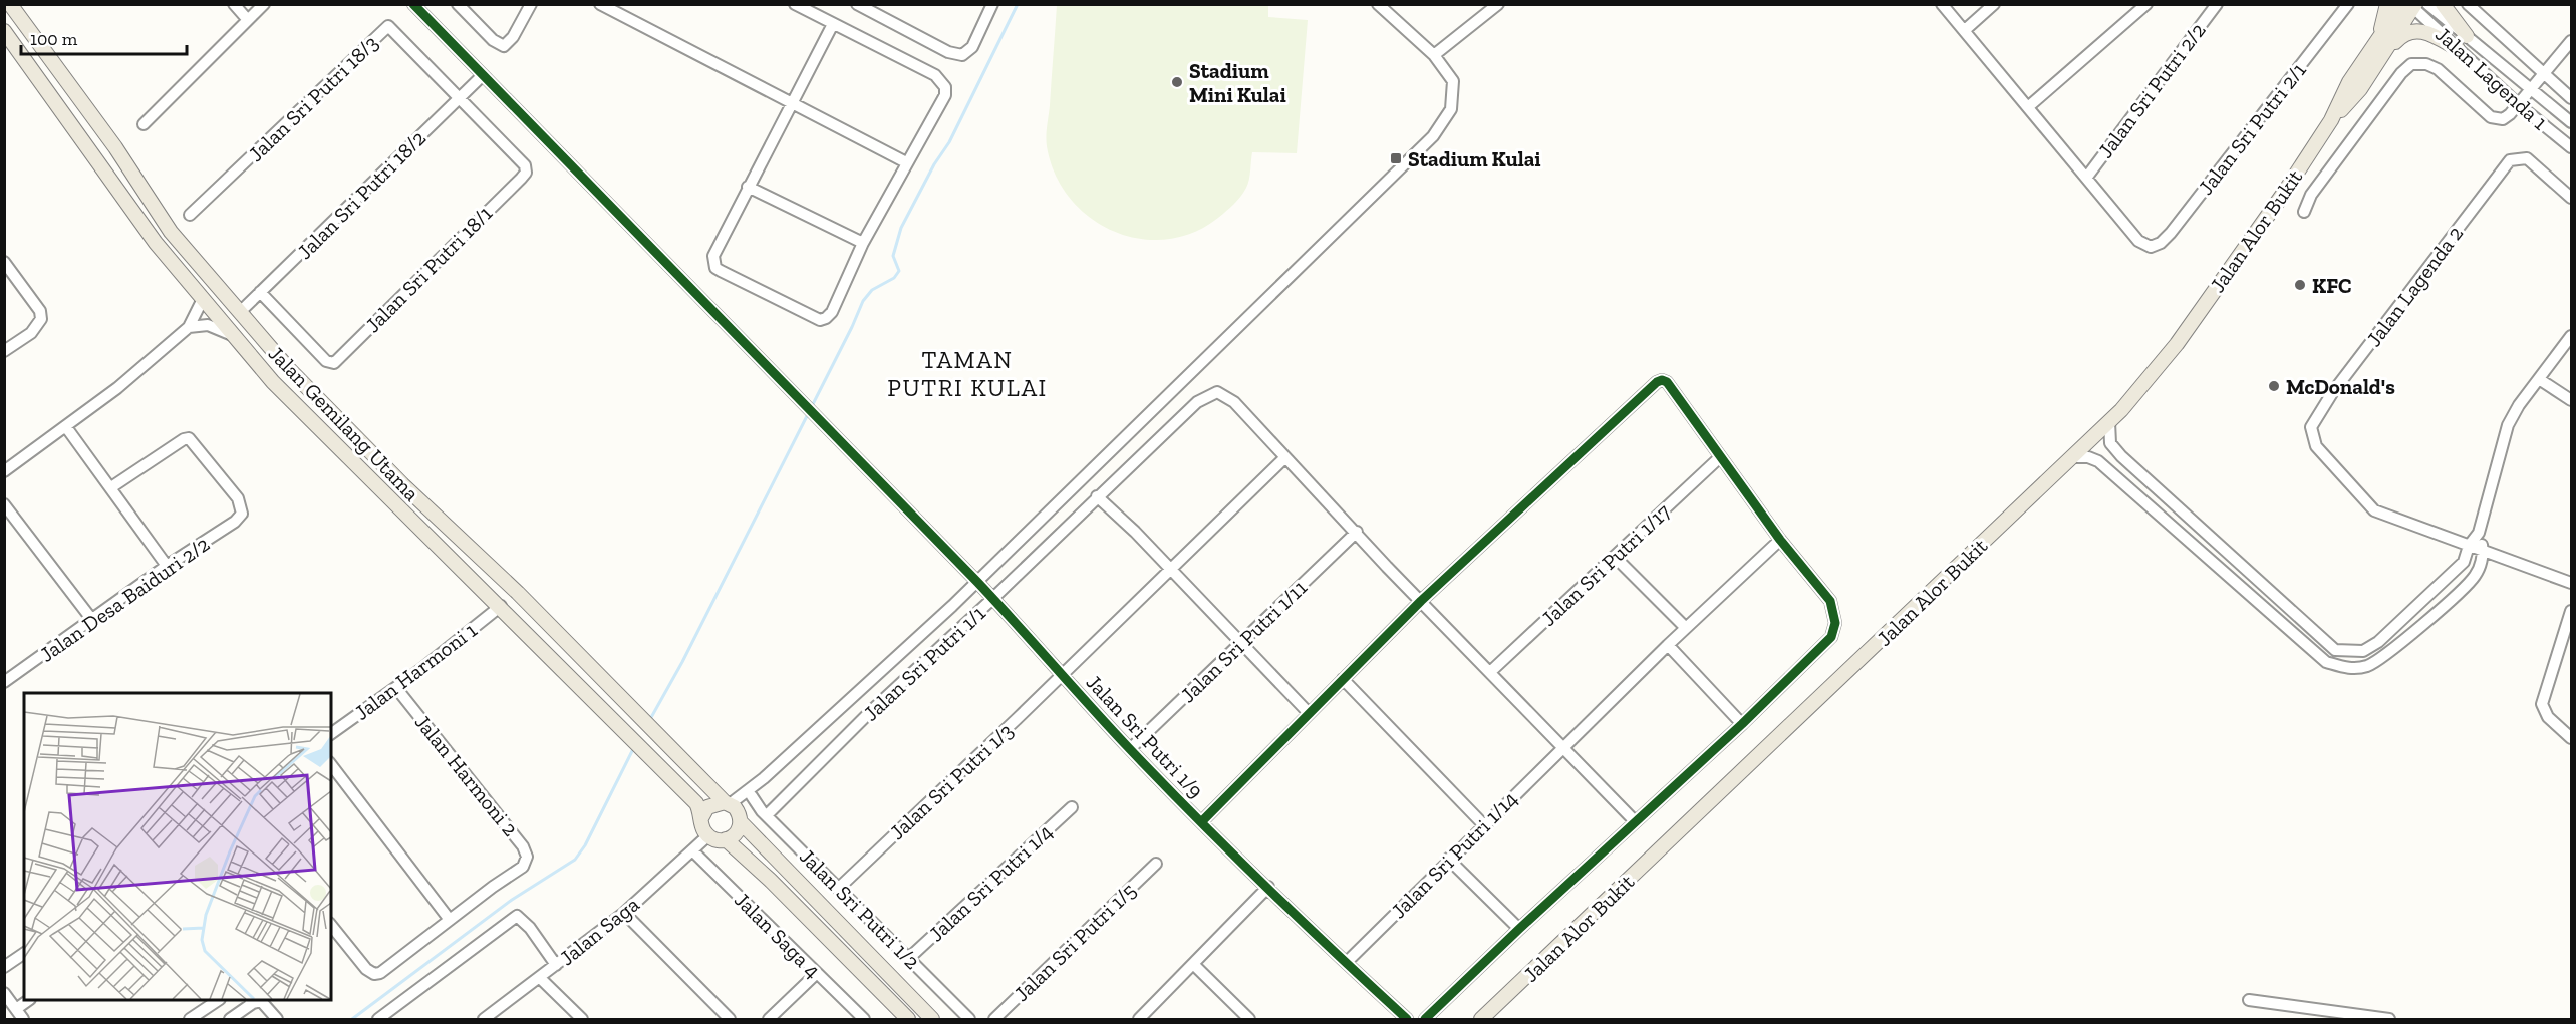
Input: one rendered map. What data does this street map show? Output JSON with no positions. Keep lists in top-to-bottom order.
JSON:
{
  "streets": {
    "main road": ["Jalan Alor Bukit", "Jalan Gemilang Utama"],
    "street": [
      "Jalan Lagenda 1",
      "Jalan Sri Putri 2/2",
      "Jalan Sri Putri 18/3",
      "Jalan Sri Putri 2/1",
      "Jalan Sri Putri 18/2",
      "Jalan Sri Putri 18/1",
      "Jalan Lagenda 2",
      "Jalan Sri Putri 1/17",
      "Jalan Desa Baiduri 2/2",
      "Jalan Sri Putri 1/11",
      "Jalan Sri Putri 1/1",
      "Jalan Harmoni 1",
      "Jalan Sri Putri 1/9",
      "Jalan Harmoni 2",
      "Jalan Sri Putri 1/3",
      "Jalan Sri Putri 1/14",
      "Jalan Sri Putri 1/4",
      "Jalan Sri Putri 1/2",
      "Jalan Saga",
      "Jalan Saga 4",
      "Jalan Sri Putri 1/5"
    ]
  },
  "crossings": [
    ["Jalan Lagenda 1", "Jalan Alor Bukit"],
    ["Jalan Sri Putri 2/2", "Jalan Sri Putri 2/1"],
    ["Jalan Sri Putri 18/3", "Jalan Sri Putri 18/2"],
    ["Jalan Sri Putri 18/3", "Jalan Sri Putri 18/1"],
    ["Jalan Sri Putri 18/2", "Jalan Sri Putri 18/1"],
    ["Jalan Sri Putri 18/2", "Jalan Gemilang Utama"],
    ["Jalan Sri Putri 18/2", "Jalan Sri Putri 1/9"],
    ["Jalan Gemilang Utama", "Jalan Harmoni 1"],
    ["Jalan Gemilang Utama", "Jalan Saga"],
    ["Jalan Sri Putri 1/11", "Jalan Sri Putri 1/9"],
    ["Jalan Sri Putri 1/1", "Jalan Sri Putri 1/9"],
    ["Jalan Sri Putri 1/1", "Jalan Sri Putri 1/3"],
    ["Jalan Sri Putri 1/1", "Jalan Sri Putri 1/2"],
    ["Jalan Harmoni 1", "Jalan Harmoni 2"],
    ["Jalan Sri Putri 1/9", "Jalan Sri Putri 1/3"],
    ["Jalan Sri Putri 1/9", "Jalan Sri Putri 1/14"],
    ["Jalan Sri Putri 1/3", "Jalan Sri Putri 1/2"],
    ["Jalan Sri Putri 1/4", "Jalan Sri Putri 1/2"],
    ["Jalan Saga", "Jalan Saga 4"]
  ],
  "districts": ["TAMAN PUTRI KULAI"],
  "places": {
    "other": ["Stadium Mini Kulai", "KFC", "McDonald's"],
    "transit": ["Stadium Kulai"]
  },
  "scale_bar": "100 m"
}
